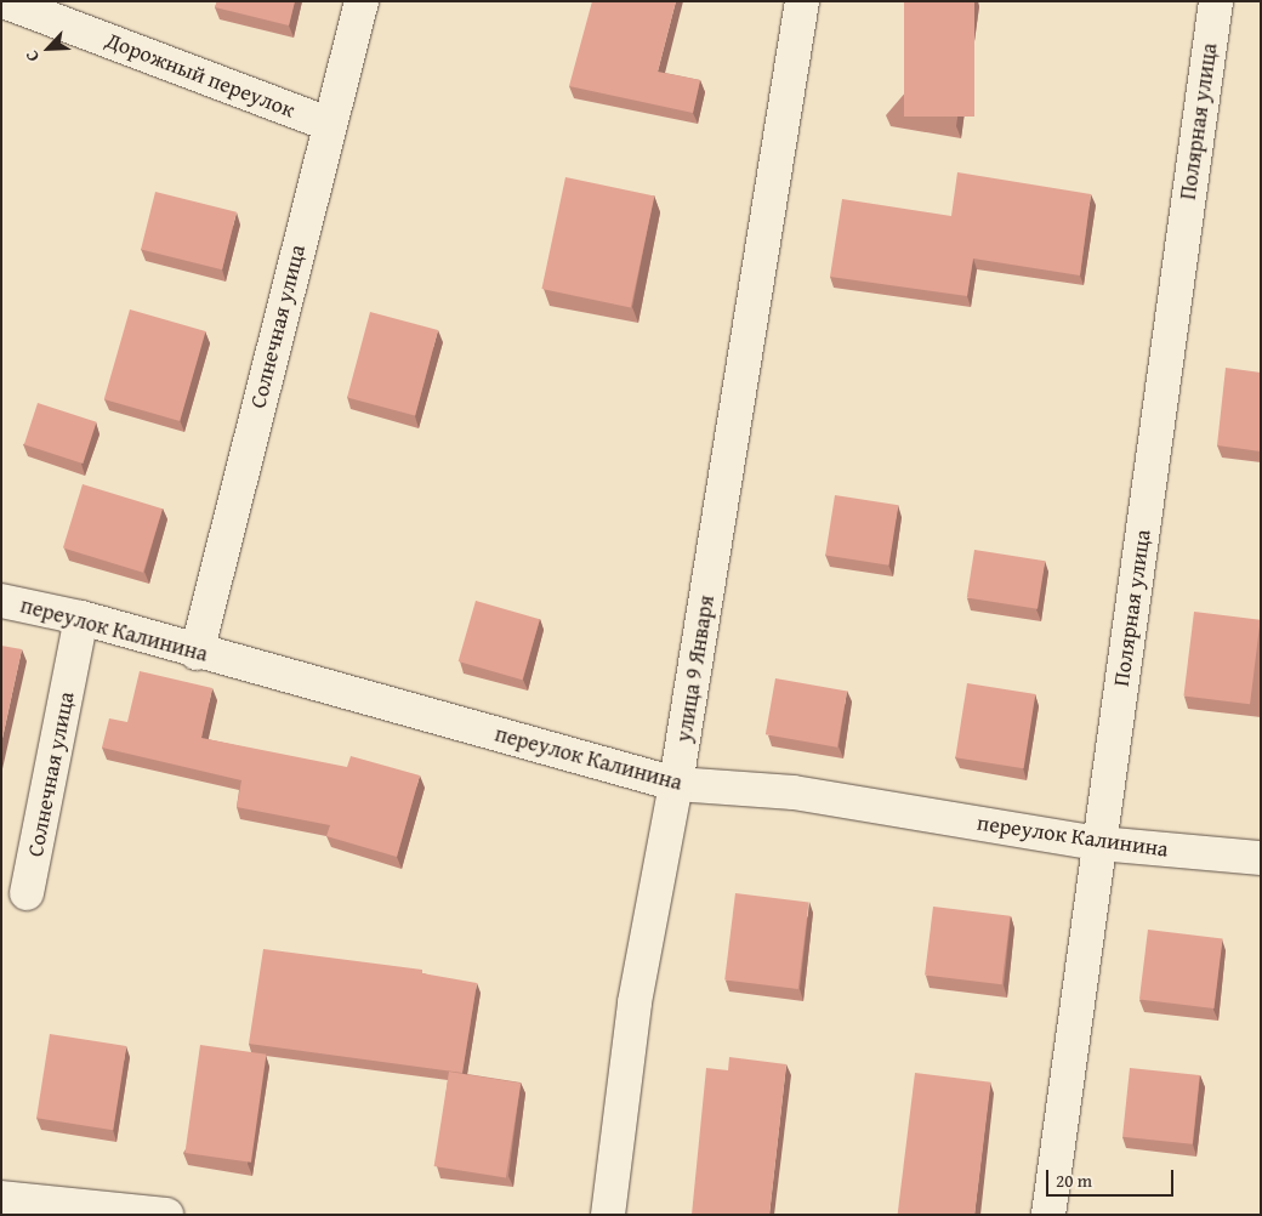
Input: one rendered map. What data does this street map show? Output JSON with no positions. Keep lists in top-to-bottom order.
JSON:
{
  "streets": {
    "street": [
      "Дорожный переулок",
      "Полярная улица",
      "Солнечная улица",
      "переулок Калинина",
      "улица 9 Января"
    ]
  },
  "crossings": [
    ["Дорожный переулок", "Солнечная улица"],
    ["Полярная улица", "переулок Калинина"],
    ["Солнечная улица", "переулок Калинина"],
    ["переулок Калинина", "улица 9 Января"]
  ],
  "scale_bar": "20 m",
  "north": "bottom left"
}
